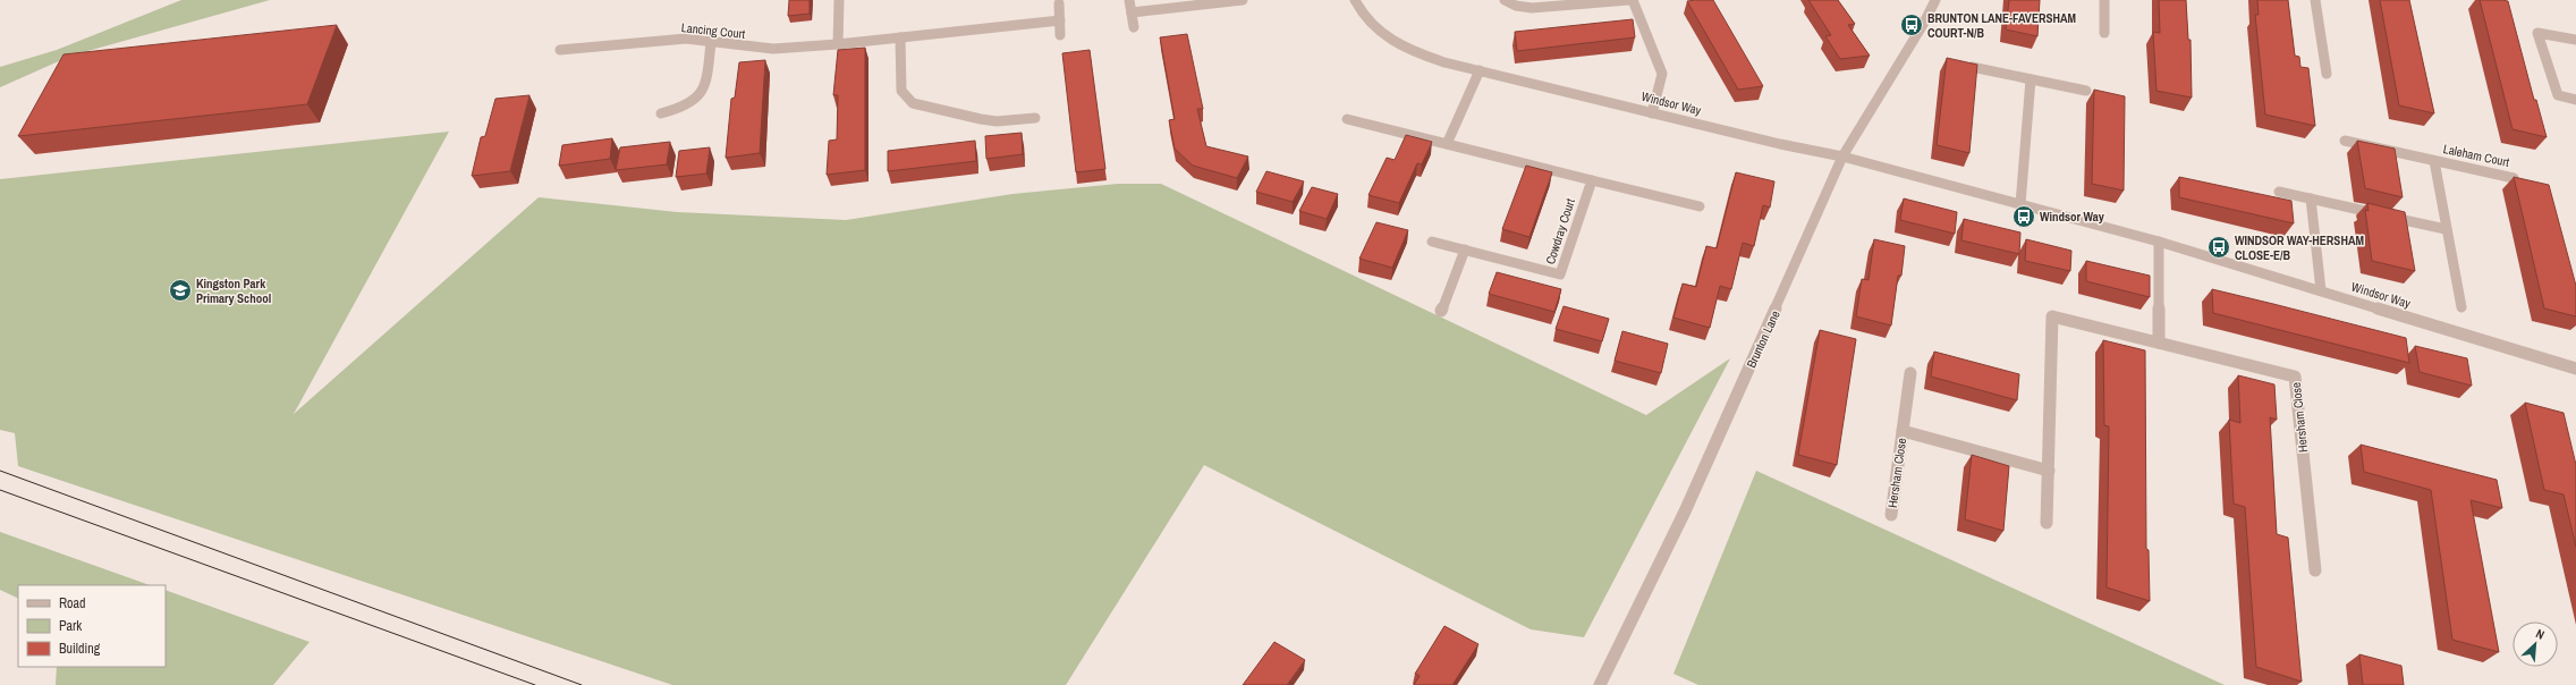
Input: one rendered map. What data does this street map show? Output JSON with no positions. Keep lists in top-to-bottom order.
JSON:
{
  "streets": {
    "street": [
      "Lancing Court",
      "Windsor Way",
      "Laleham Court",
      "Cowdray Court",
      "Brunton Lane",
      "Hersham Close"
    ]
  },
  "crossings": [
    ["Windsor Way", "Brunton Lane"]
  ],
  "places": {
    "bus stop": ["BRUNTON LANE-FAVERSHAM COURT-N/B", "Windsor Way", "WINDSOR WAY-HERSHAM CLOSE-E/B"],
    "school or university": ["Kingston Park Primary School"]
  },
  "legend": ["Road", "Park", "Building"],
  "north": "top right"
}
